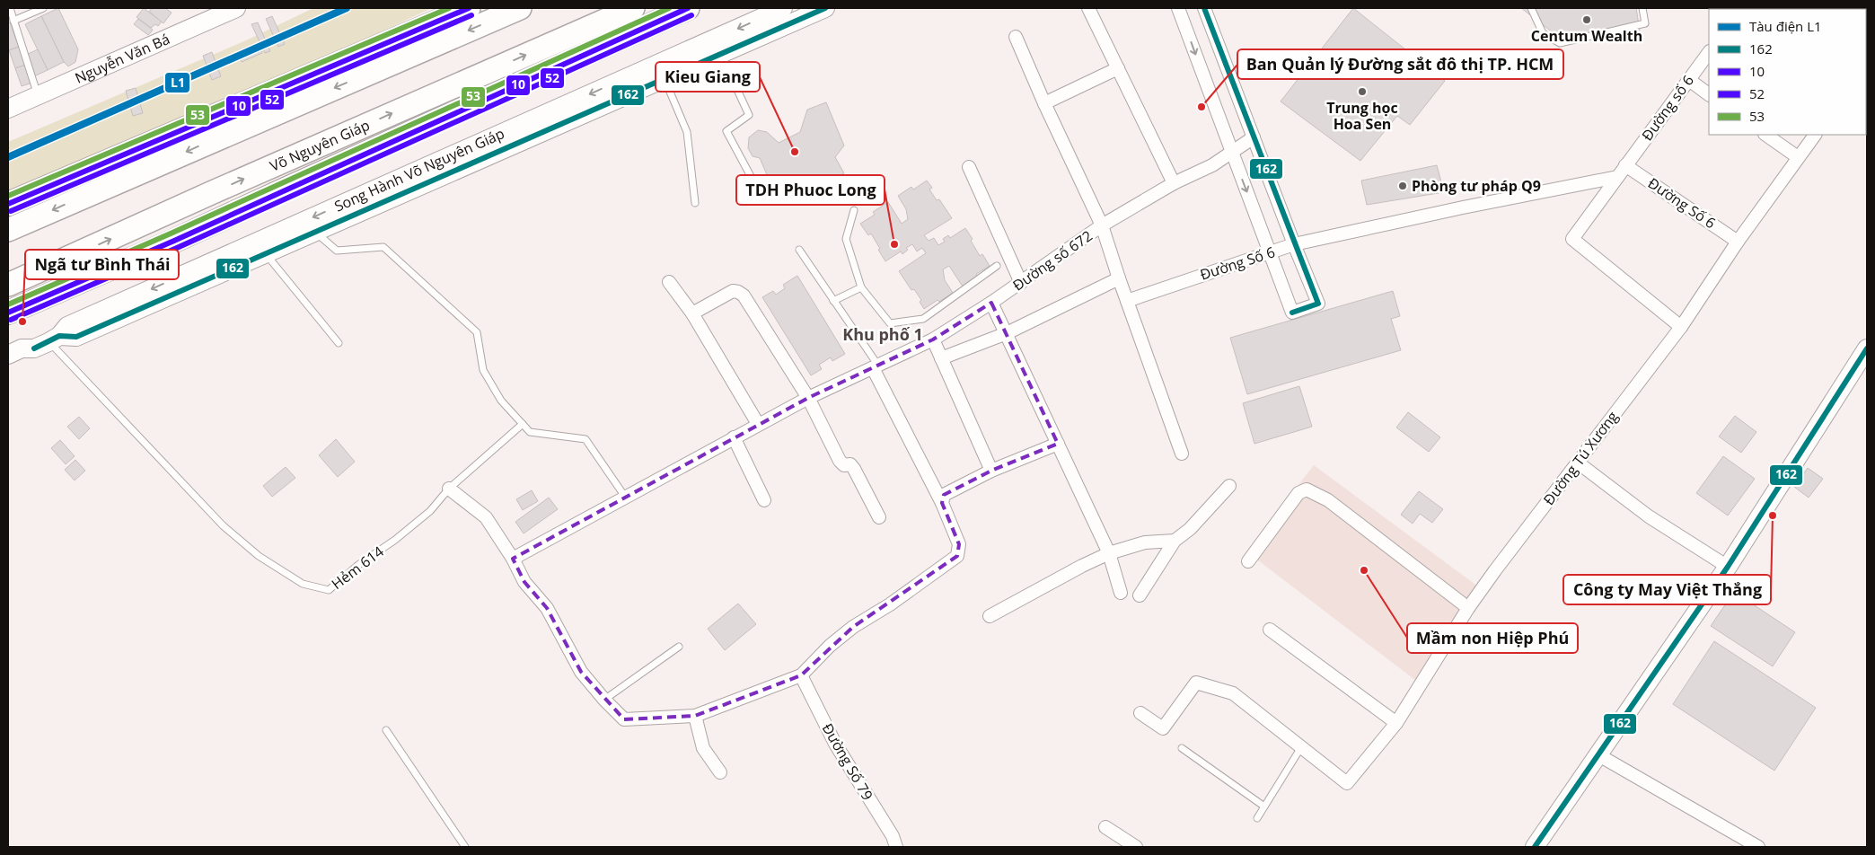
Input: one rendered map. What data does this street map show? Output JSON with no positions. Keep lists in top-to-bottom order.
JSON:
{
  "streets": {
    "highway": ["Võ Nguyên Giáp"],
    "main road": ["Nguyễn Văn Bá", "Song Hành Võ Nguyên Giáp"],
    "street": [
      "Đường số 6",
      "Đường Số 6",
      "Đường số 672",
      "Đường Tú Xương",
      "Đường Số 79"
    ],
    "lane": ["Hẻm 614"]
  },
  "crossings": [
    ["Đường số 6", "Đường Số 6"],
    ["Đường số 6", "Đường Tú Xương"],
    ["Song Hành Võ Nguyên Giáp", "Hẻm 614"],
    ["Đường Số 6", "Đường Tú Xương"]
  ],
  "districts": ["Khu phố 1"],
  "places": [
    "Centum Wealth",
    "Trung học Hoa Sen",
    "Ban Quản lý Đường sắt đô thị TP. HCM",
    "Kieu Giang",
    "Phòng tư pháp Q9",
    "TDH Phuoc Long",
    "Ngã tư Bình Thái",
    "Công ty May Việt Thắng",
    "Mầm non Hiệp Phú"
  ],
  "lines": [
    "metro line L1",
    "transit line 162",
    "transit line 10",
    "transit line 53",
    "transit line 52"
  ],
  "legend": [
    "Tàu điện L1",
    "162",
    "10",
    "52",
    "53"
  ]
}
